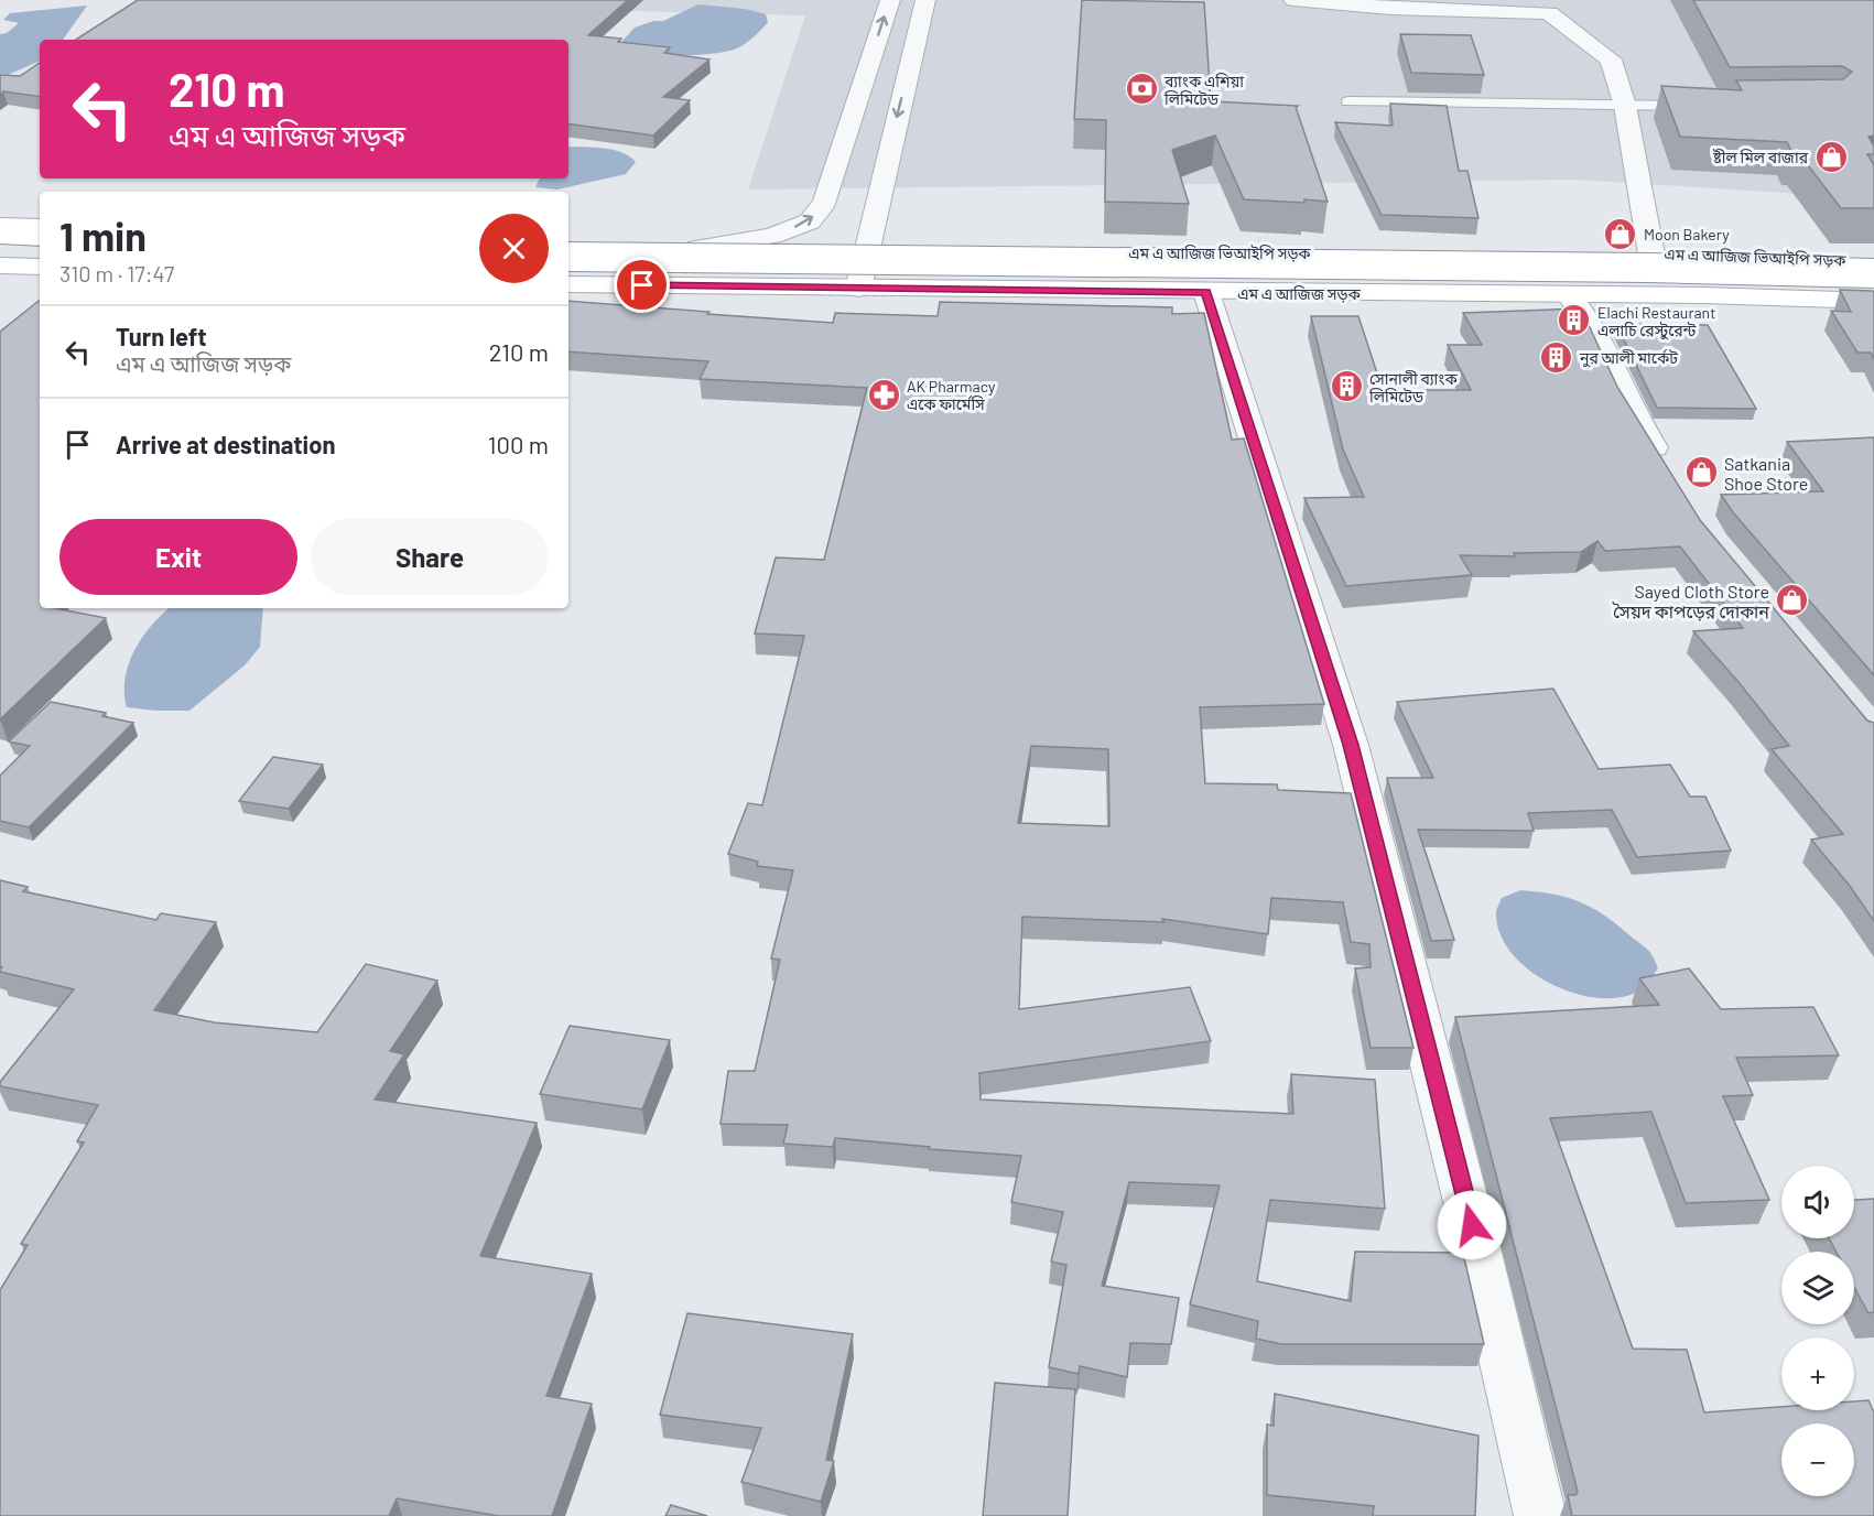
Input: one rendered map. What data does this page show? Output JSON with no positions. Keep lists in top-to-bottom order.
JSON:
{
  "streets": {
    "main road": ["এম এ আজিজ ভিআইপি সড়ক", "এম এ আজিজ সড়ক"]
  },
  "places": {
    "bank": ["ব্যাংক এশিয়া লিমিটেড"],
    "shop": [
      "ষ্টীল মিল বাজার",
      "Moon Bakery",
      "Satkania Shoe Store",
      "Sayed Cloth Store সৈয়দ কাপড়ের দোকান"
    ],
    "building": ["Elachi Restaurant এলাচ‌ি র‌েস্টুর‌েন্ট", "নুর আলী মার্কেট", "সোনালী ব্যাংক লিমিটেড"],
    "pharmacy": ["AK Pharmacy একে ফার্মেসি"]
  },
  "page": {
    "turn": ["210 m", "এম এ আজিজ সড়ক"],
    "heading": ["1 min", "310 m · 17:47"],
    "list": [
      {
        "name": "Turn left",
        "note": "এম এ আজিজ সড়ক",
        "value": "210 m"
      },
      {
        "name": "Arrive at destination",
        "value": "100 m"
      }
    ],
    "buttons": ["Exit", "Share"],
    "map_buttons": ["+", "−"]
  }
}
